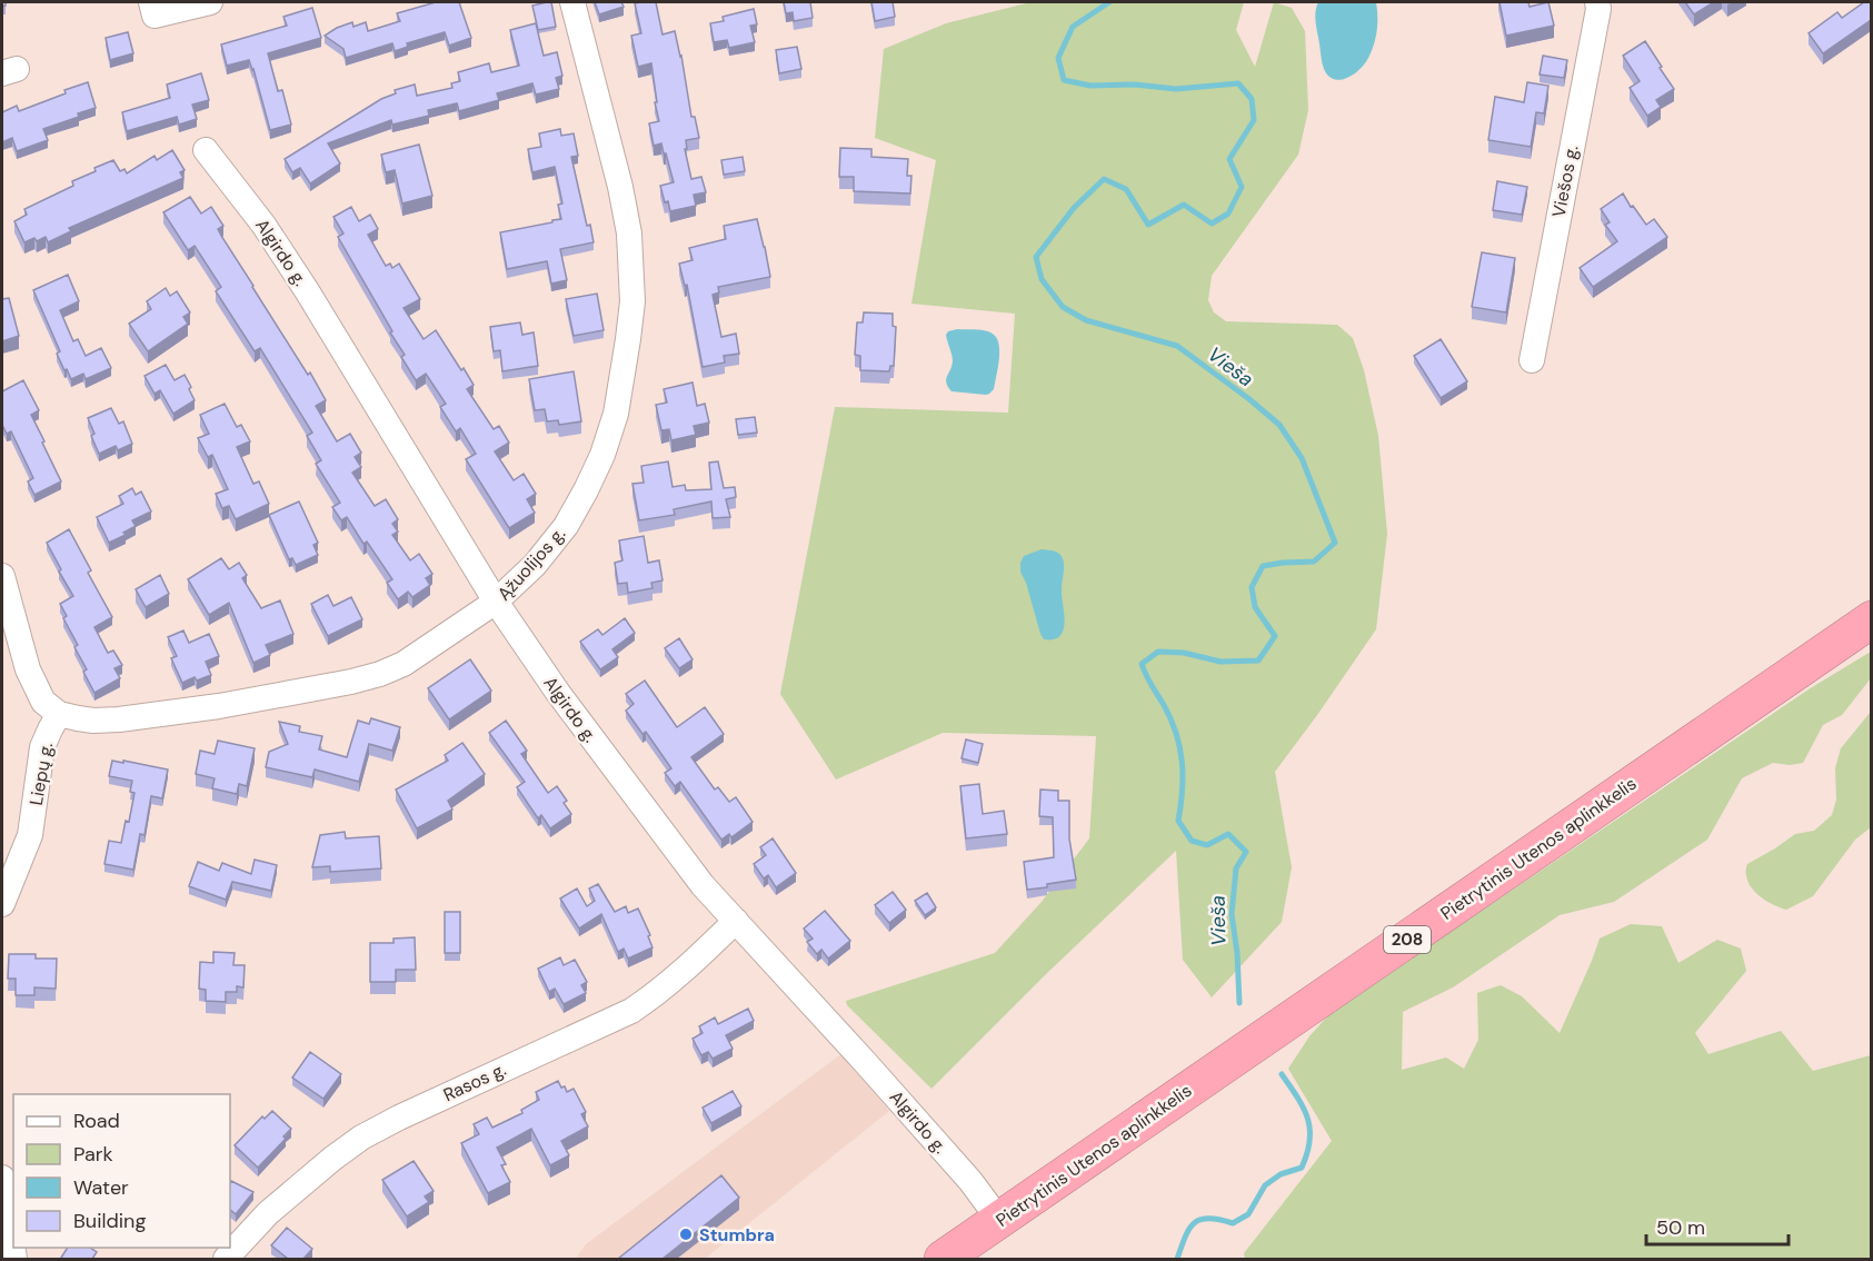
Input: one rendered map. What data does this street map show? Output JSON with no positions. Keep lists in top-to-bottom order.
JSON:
{
  "streets": {
    "highway": ["Pietrytinis Utenos aplinkkelis", "208"],
    "street": [
      "Viešos g.",
      "Algirdo g.",
      "Ąžuolijos g.",
      "Liepų g.",
      "Rasos g."
    ]
  },
  "crossings": [
    ["Algirdo g.", "Ąžuolijos g."],
    ["Algirdo g.", "Pietrytinis Utenos aplinkkelis"],
    ["Algirdo g.", "Rasos g."],
    ["Ąžuolijos g.", "Liepų g."]
  ],
  "water": ["Vieša"],
  "places": ["Stumbra"],
  "legend": [
    "Road",
    "Park",
    "Water",
    "Building"
  ],
  "scale_bar": "50 m"
}
